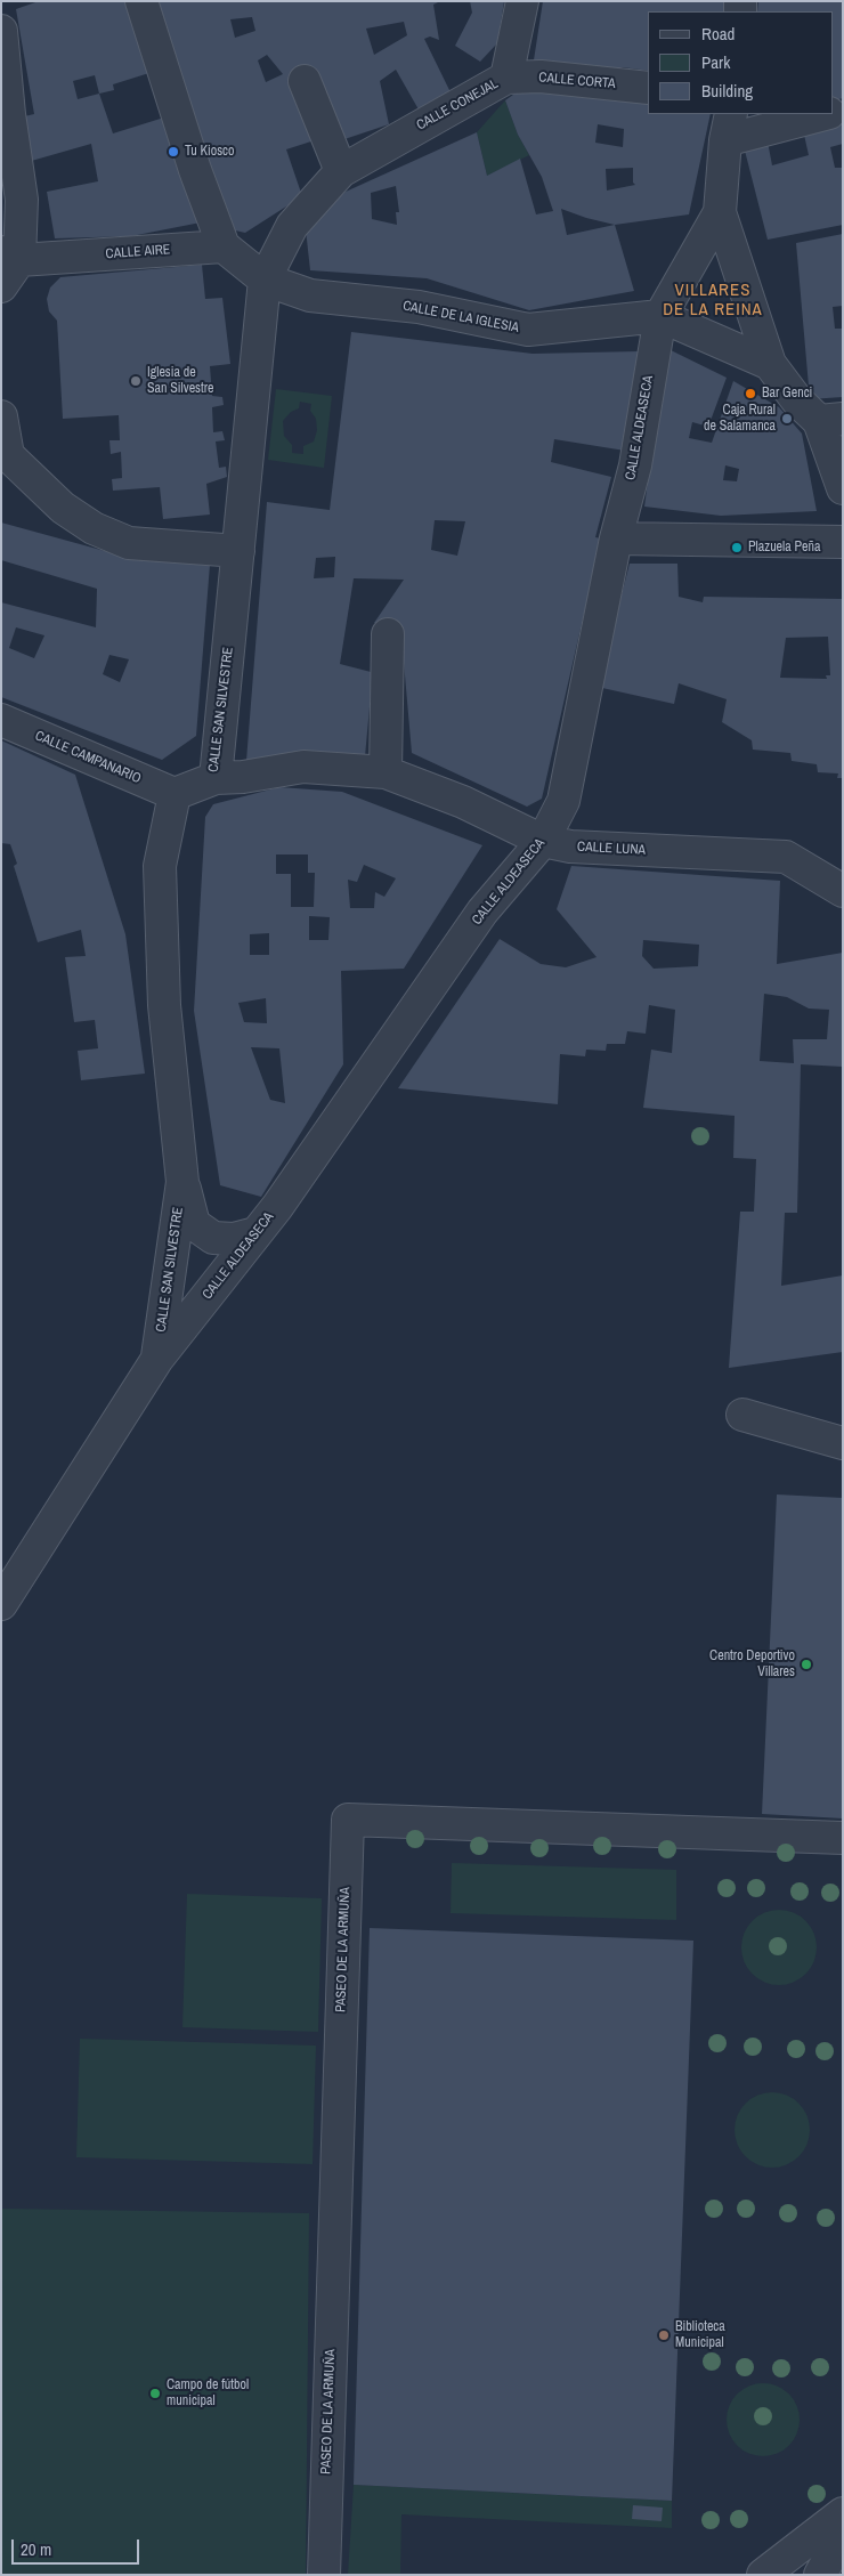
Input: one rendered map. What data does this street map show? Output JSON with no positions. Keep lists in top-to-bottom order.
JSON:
{
  "streets": {
    "street": [
      "CALLE CORTA",
      "CALLE CONEJAL",
      "CALLE AIRE",
      "CALLE DE LA IGLESIA",
      "CALLE ALDEASECA",
      "CALLE SAN SILVESTRE",
      "CALLE CAMPANARIO",
      "CALLE LUNA",
      "PASEO DE LA ARMUÑA"
    ]
  },
  "crossings": [
    ["CALLE CORTA", "CALLE CONEJAL"],
    ["CALLE CONEJAL", "CALLE DE LA IGLESIA"],
    ["CALLE CONEJAL", "CALLE SAN SILVESTRE"],
    ["CALLE DE LA IGLESIA", "CALLE ALDEASECA"],
    ["CALLE DE LA IGLESIA", "CALLE SAN SILVESTRE"],
    ["CALLE ALDEASECA", "CALLE SAN SILVESTRE"],
    ["CALLE ALDEASECA", "CALLE LUNA"],
    ["CALLE SAN SILVESTRE", "CALLE CAMPANARIO"],
    ["CALLE SAN SILVESTRE", "CALLE LUNA"]
  ],
  "districts": ["VILLARES DE LA REINA"],
  "places": [
    "Tu Kiosco",
    "Iglesia de San Silvestre",
    "Bar Genci",
    "Caja Rural de Salamanca",
    "Plazuela Peña",
    "Centro Deportivo Villares",
    "Biblioteca Municipal",
    "Campo de fútbol municipal"
  ],
  "legend": ["Road", "Park", "Building"],
  "scale_bar": "20 m"
}
